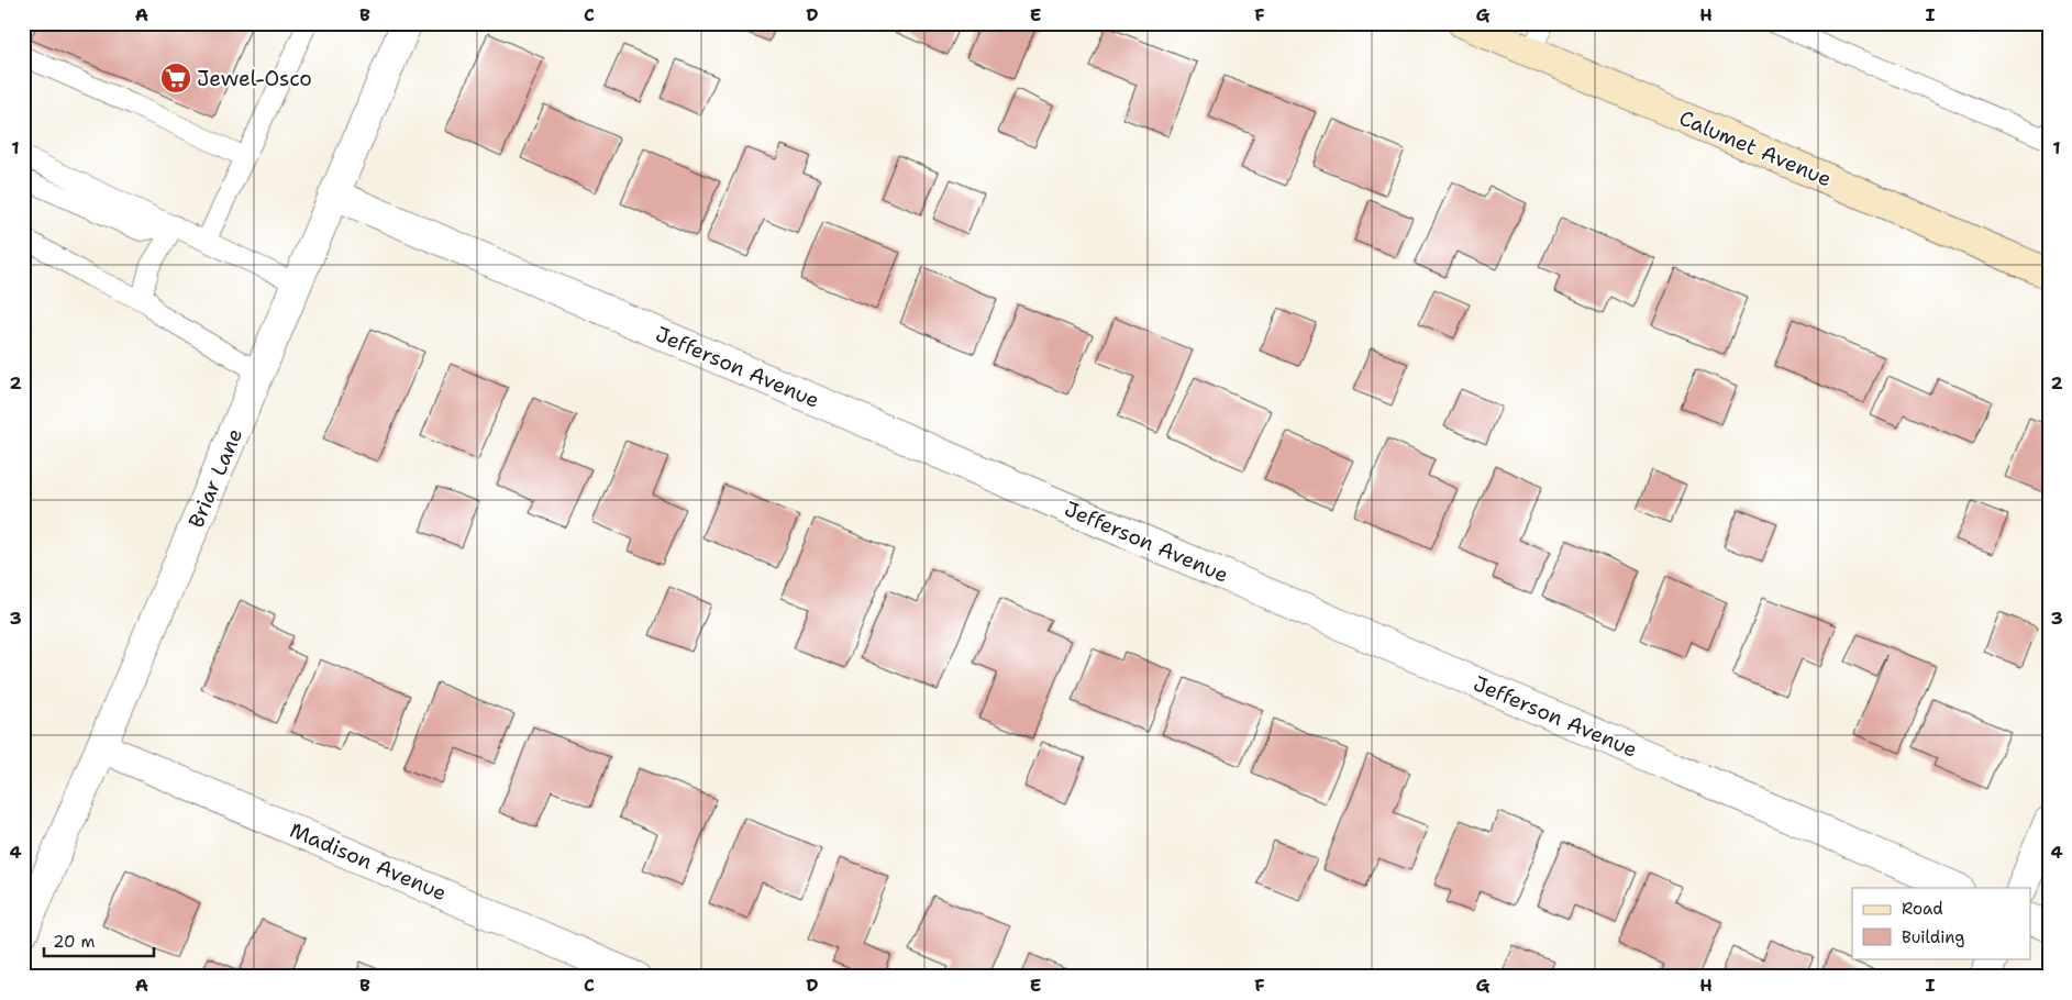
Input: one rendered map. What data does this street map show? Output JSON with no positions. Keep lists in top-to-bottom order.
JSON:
{
  "streets": {
    "main road": ["Calumet Avenue"],
    "street": ["Jefferson Avenue", "Briar Lane", "Madison Avenue"]
  },
  "crossings": [
    ["Jefferson Avenue", "Briar Lane"],
    ["Briar Lane", "Madison Avenue"]
  ],
  "places": {
    "supermarket": ["Jewel-Osco"]
  },
  "legend": ["Road", "Building"],
  "scale_bar": "20 m",
  "grid": {
    "columns": [
      "A",
      "B",
      "C",
      "D",
      "E",
      "F",
      "G",
      "H",
      "I"
    ],
    "rows": [
      "1",
      "2",
      "3",
      "4"
    ]
  }
}
